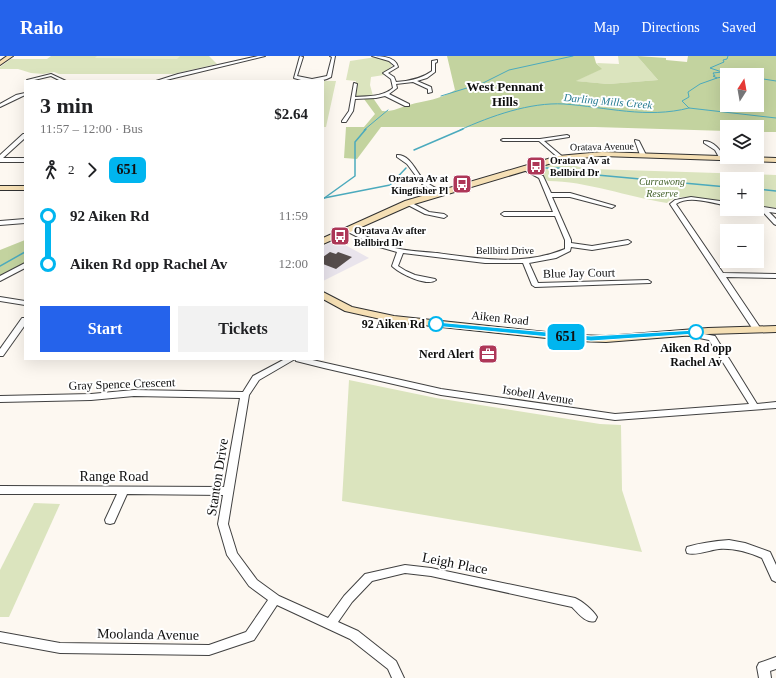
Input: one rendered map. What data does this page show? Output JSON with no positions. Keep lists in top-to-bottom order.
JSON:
{
  "streets": {
    "street": [
      "Oratava Avenue",
      "Bellbird Drive",
      "Blue Jay Court",
      "Aiken Road",
      "Gray Spence Crescent",
      "Isobell Avenue",
      "Range Road",
      "Stanton Drive",
      "Leigh Place",
      "Moolanda Avenue"
    ]
  },
  "crossings": [
    ["Oratava Avenue", "Bellbird Drive"],
    ["Bellbird Drive", "Blue Jay Court"],
    ["Gray Spence Crescent", "Stanton Drive"],
    ["Range Road", "Stanton Drive"],
    ["Stanton Drive", "Leigh Place"],
    ["Stanton Drive", "Moolanda Avenue"]
  ],
  "districts": ["West Pennant Hills"],
  "water": ["Darling Mills Creek"],
  "parks": ["Currawong Reserve"],
  "places": {
    "bus stop": ["Oratava Av at Bellbird Dr", "Oratava Av at Kingfisher Pl", "Oratava Av after Bellbird Dr"],
    "other": ["92 Aiken Rd", "Aiken Rd opp Rachel Av"],
    "office": ["Nerd Alert"]
  },
  "lines": ["bus line 651"],
  "north": "top",
  "page": {
    "header": "Railo",
    "nav": ["Map", "Directions", "Saved"],
    "on_map": "651",
    "map_buttons": ["+", "−"],
    "heading": ["3 min", "11:57 – 12:00 · Bus", "$2.64"],
    "legs": ["2", "651"],
    "list": [
      {
        "name": "92 Aiken Rd",
        "value": "11:59"
      },
      {
        "name": "Aiken Rd opp Rachel Av",
        "value": "12:00"
      }
    ],
    "buttons": ["Start", "Tickets"]
  }
}
